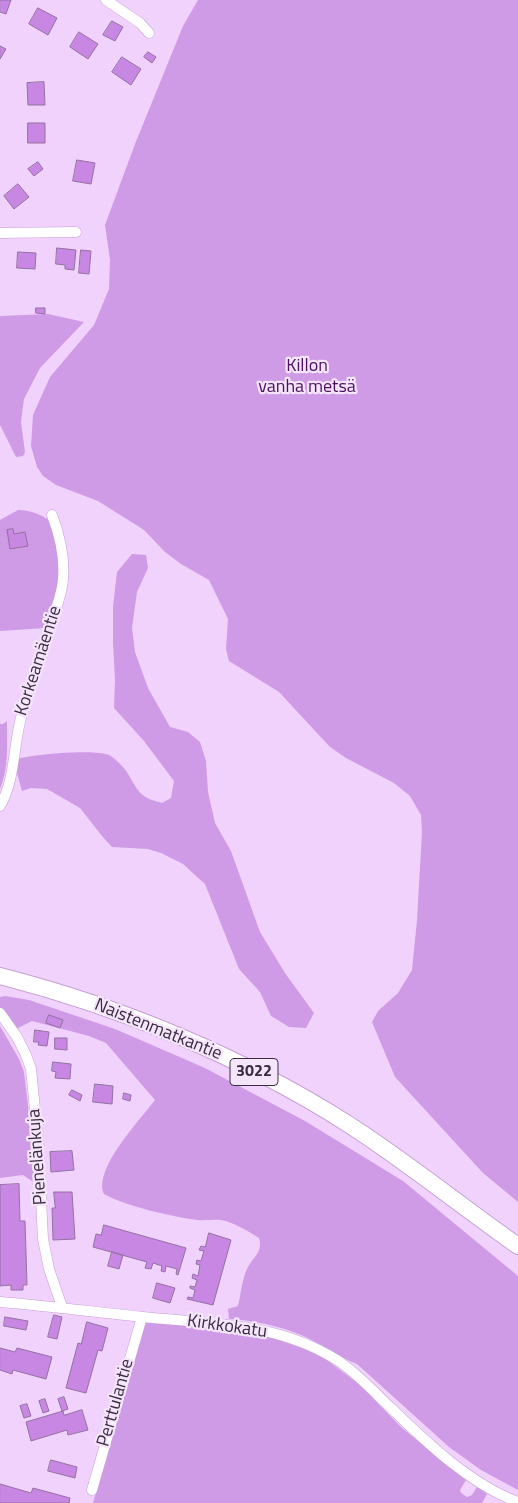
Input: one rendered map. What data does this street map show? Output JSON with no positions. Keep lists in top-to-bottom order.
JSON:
{
  "streets": {
    "main road": ["Naistenmatkantie", "3022"],
    "street": [
      "Korkeamäentie",
      "Pienelänkuja",
      "Kirkkokatu",
      "Perttulantie"
    ]
  },
  "crossings": [
    ["Pienelänkuja", "Kirkkokatu"],
    ["Kirkkokatu", "Perttulantie"]
  ],
  "parks": ["Killon vanha metsä"]
}
